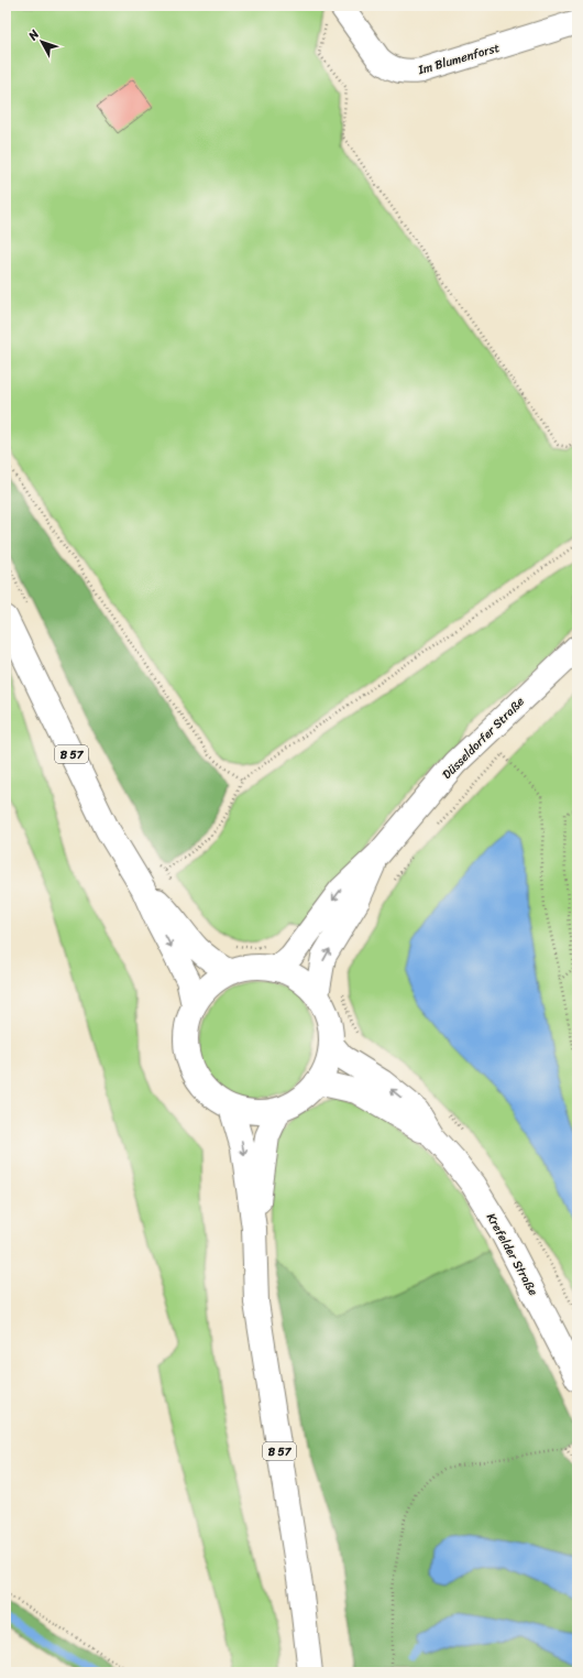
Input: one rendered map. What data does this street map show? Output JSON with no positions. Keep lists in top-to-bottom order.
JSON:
{
  "streets": {
    "main road": [
      "Im Blumenforst",
      "Düsseldorfer Straße",
      "B 57",
      "Krefelder Straße"
    ]
  },
  "crossings": [
    ["Düsseldorfer Straße", "B 57"],
    ["Düsseldorfer Straße", "Krefelder Straße"],
    ["B 57", "Krefelder Straße"]
  ],
  "north": "top left"
}
